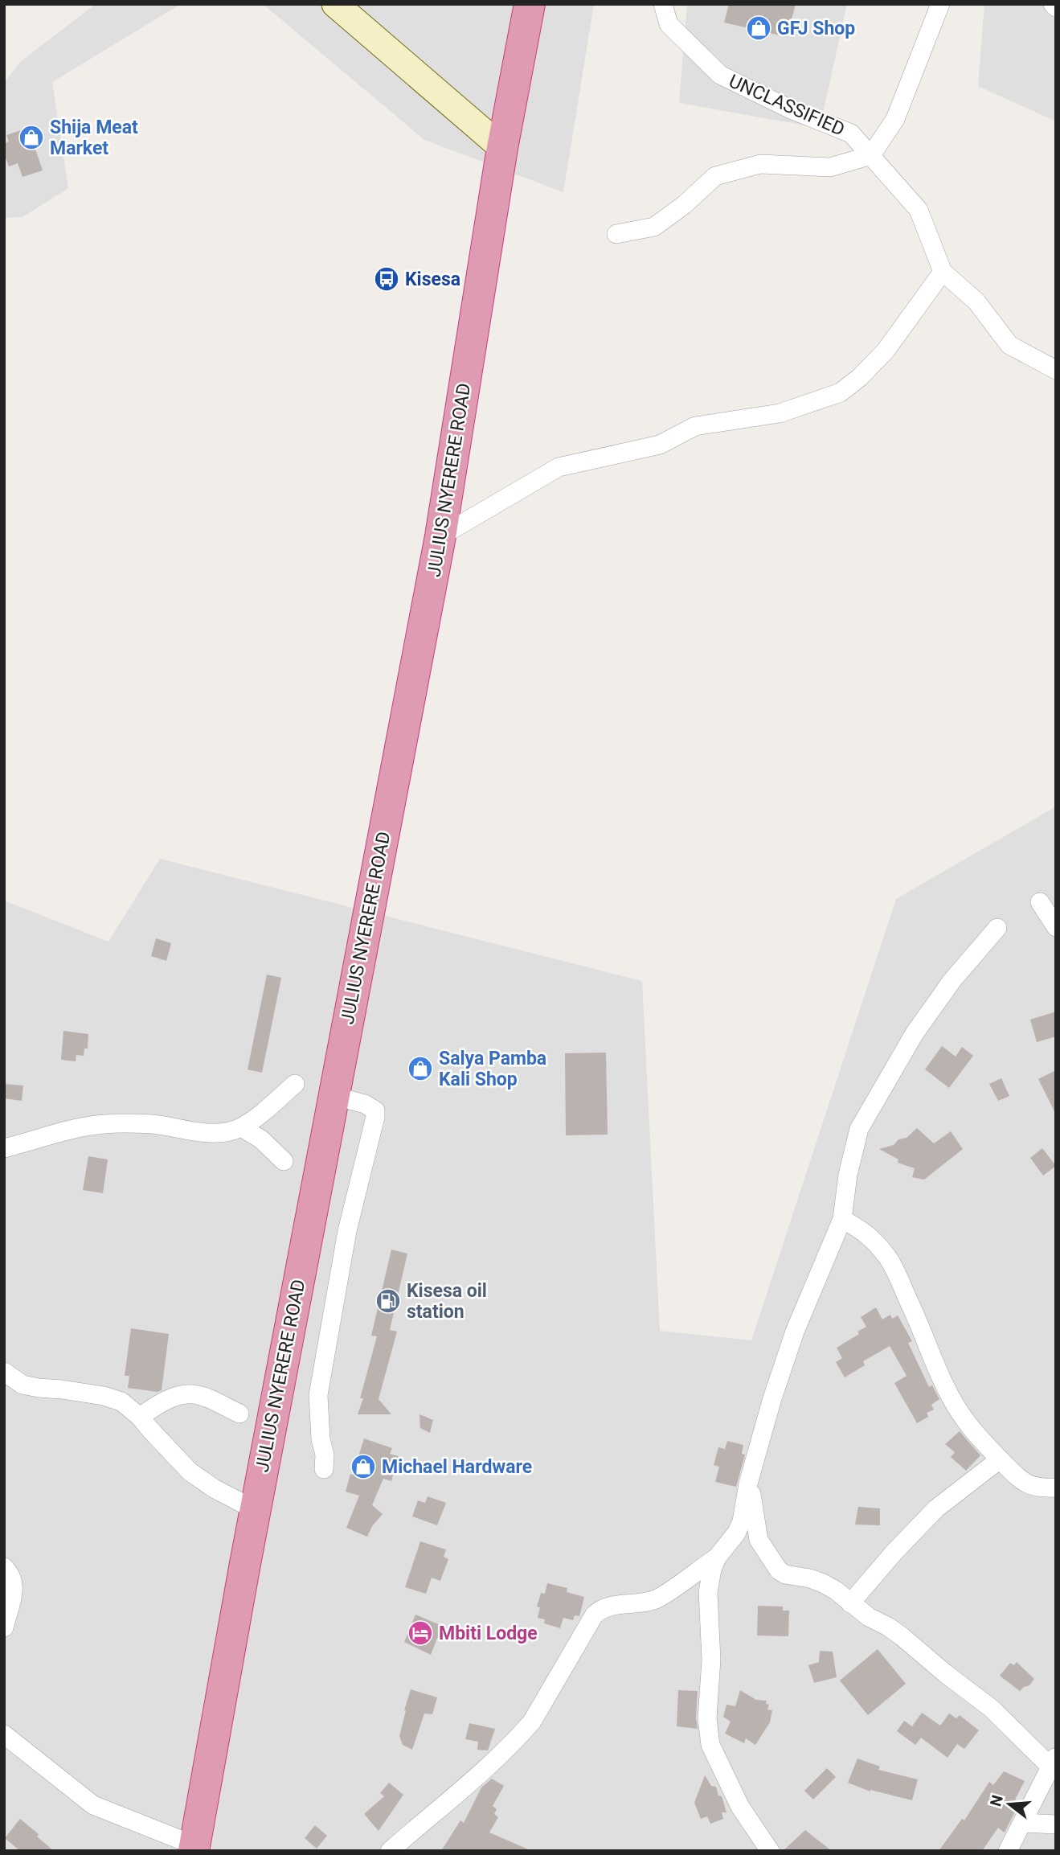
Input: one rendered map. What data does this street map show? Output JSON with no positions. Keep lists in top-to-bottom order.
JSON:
{
  "streets": {
    "highway": ["JULIUS NYERERE ROAD"],
    "street": ["UNCLASSIFIED"]
  },
  "places": {
    "shop": [
      "GFJ Shop",
      "Shija Meat Market",
      "Salya Pamba Kali Shop",
      "Michael Hardware"
    ],
    "bus stop": ["Kisesa"],
    "fuel station": ["Kisesa oil station"],
    "hotel": ["Mbiti Lodge"]
  },
  "north": "left"
}
